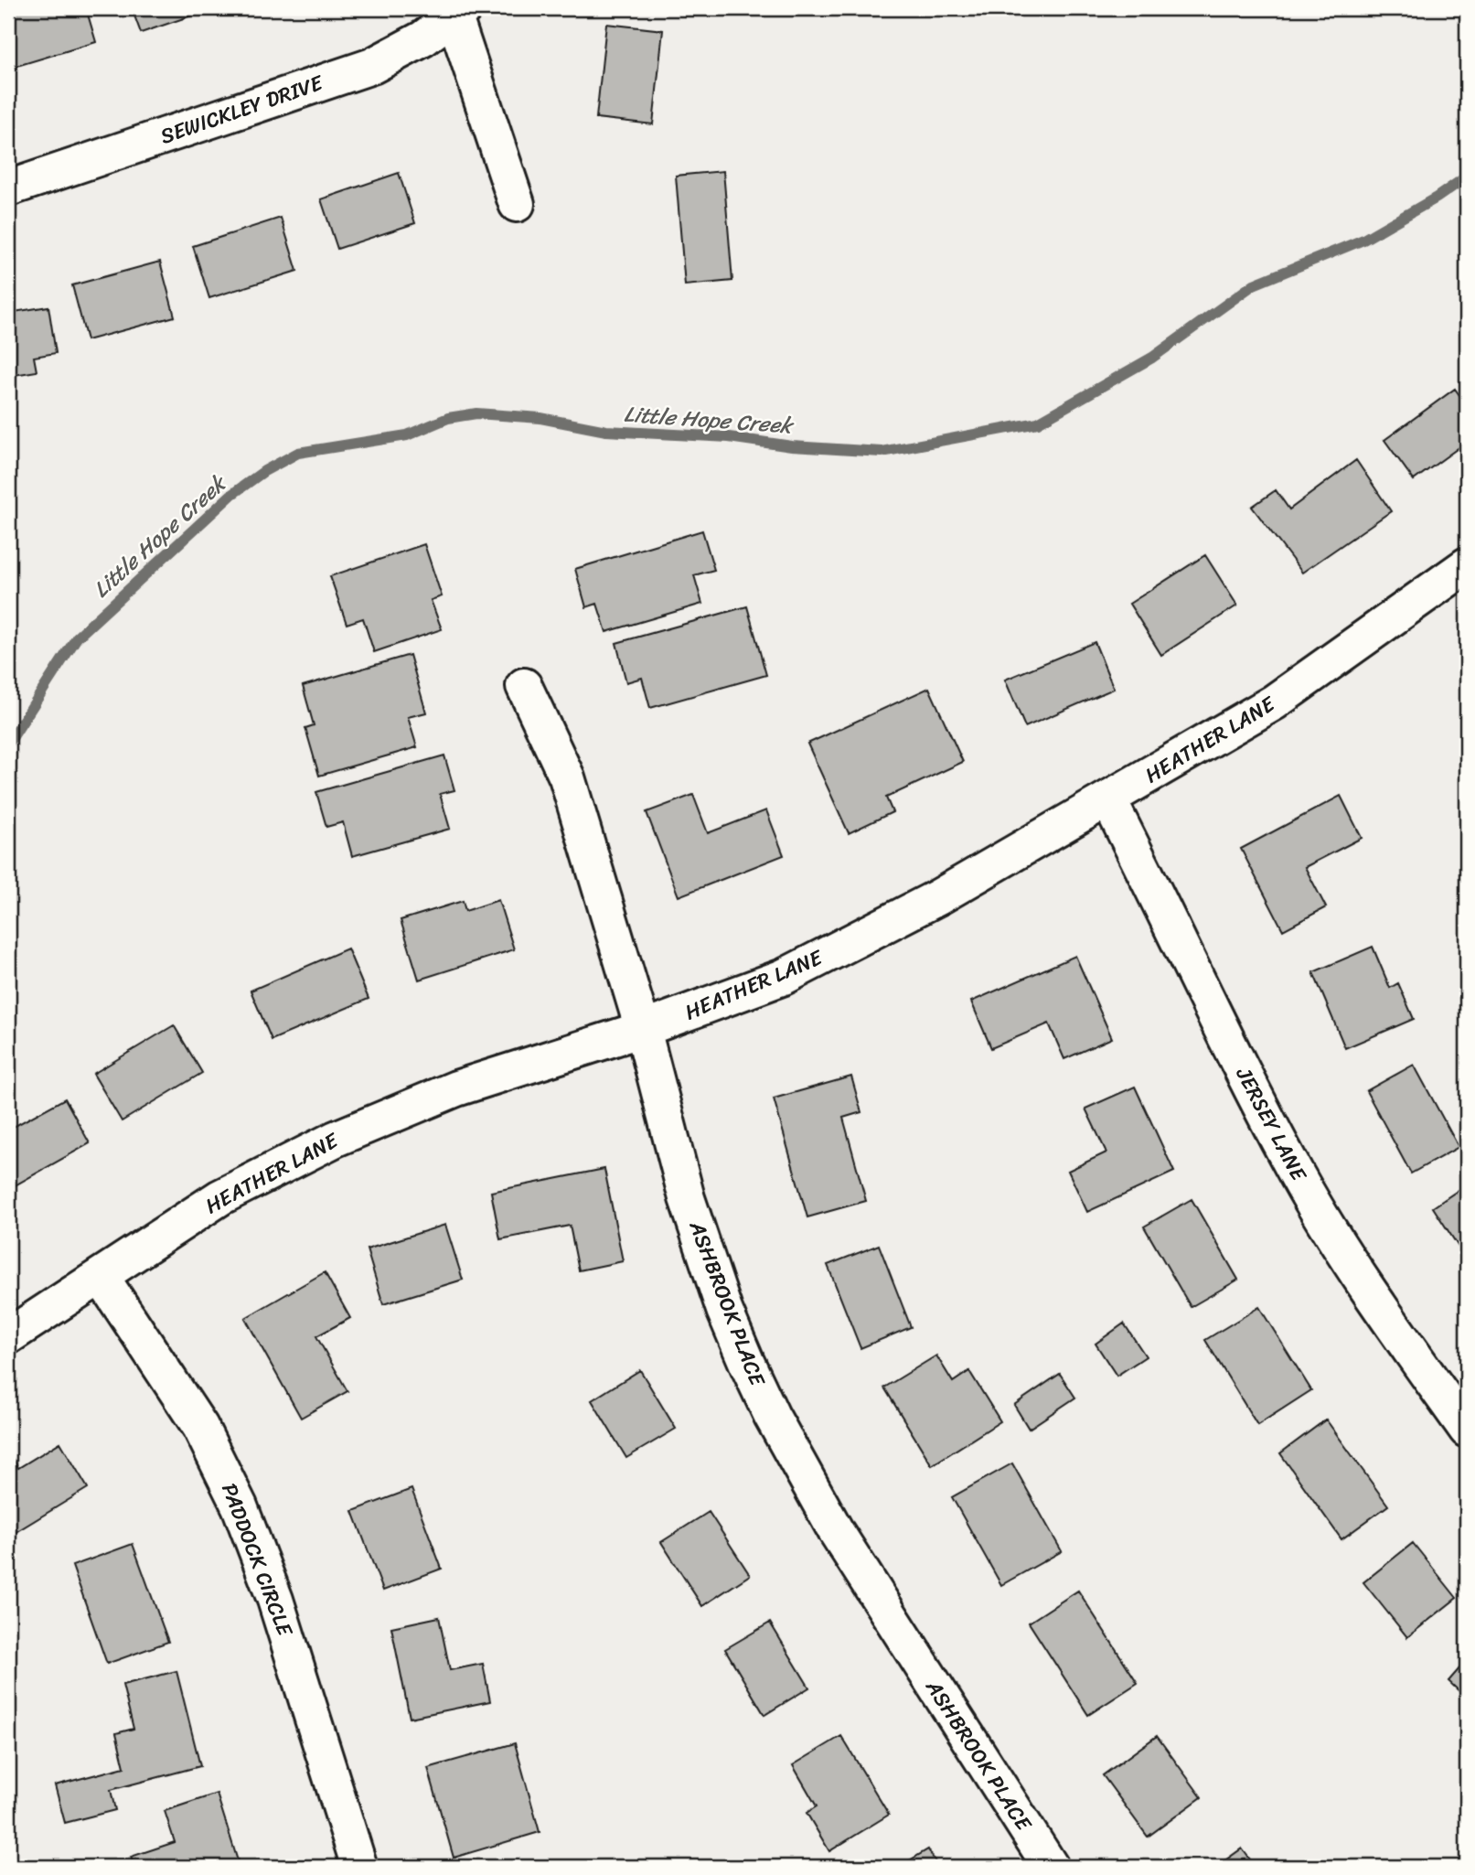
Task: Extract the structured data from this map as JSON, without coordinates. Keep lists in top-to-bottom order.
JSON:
{
  "streets": {
    "street": [
      "SEWICKLEY DRIVE",
      "HEATHER LANE",
      "JERSEY LANE",
      "ASHBROOK PLACE",
      "PADDOCK CIRCLE"
    ]
  },
  "crossings": [
    ["HEATHER LANE", "JERSEY LANE"],
    ["HEATHER LANE", "ASHBROOK PLACE"],
    ["HEATHER LANE", "PADDOCK CIRCLE"]
  ],
  "water": ["Little Hope Creek"]
}
